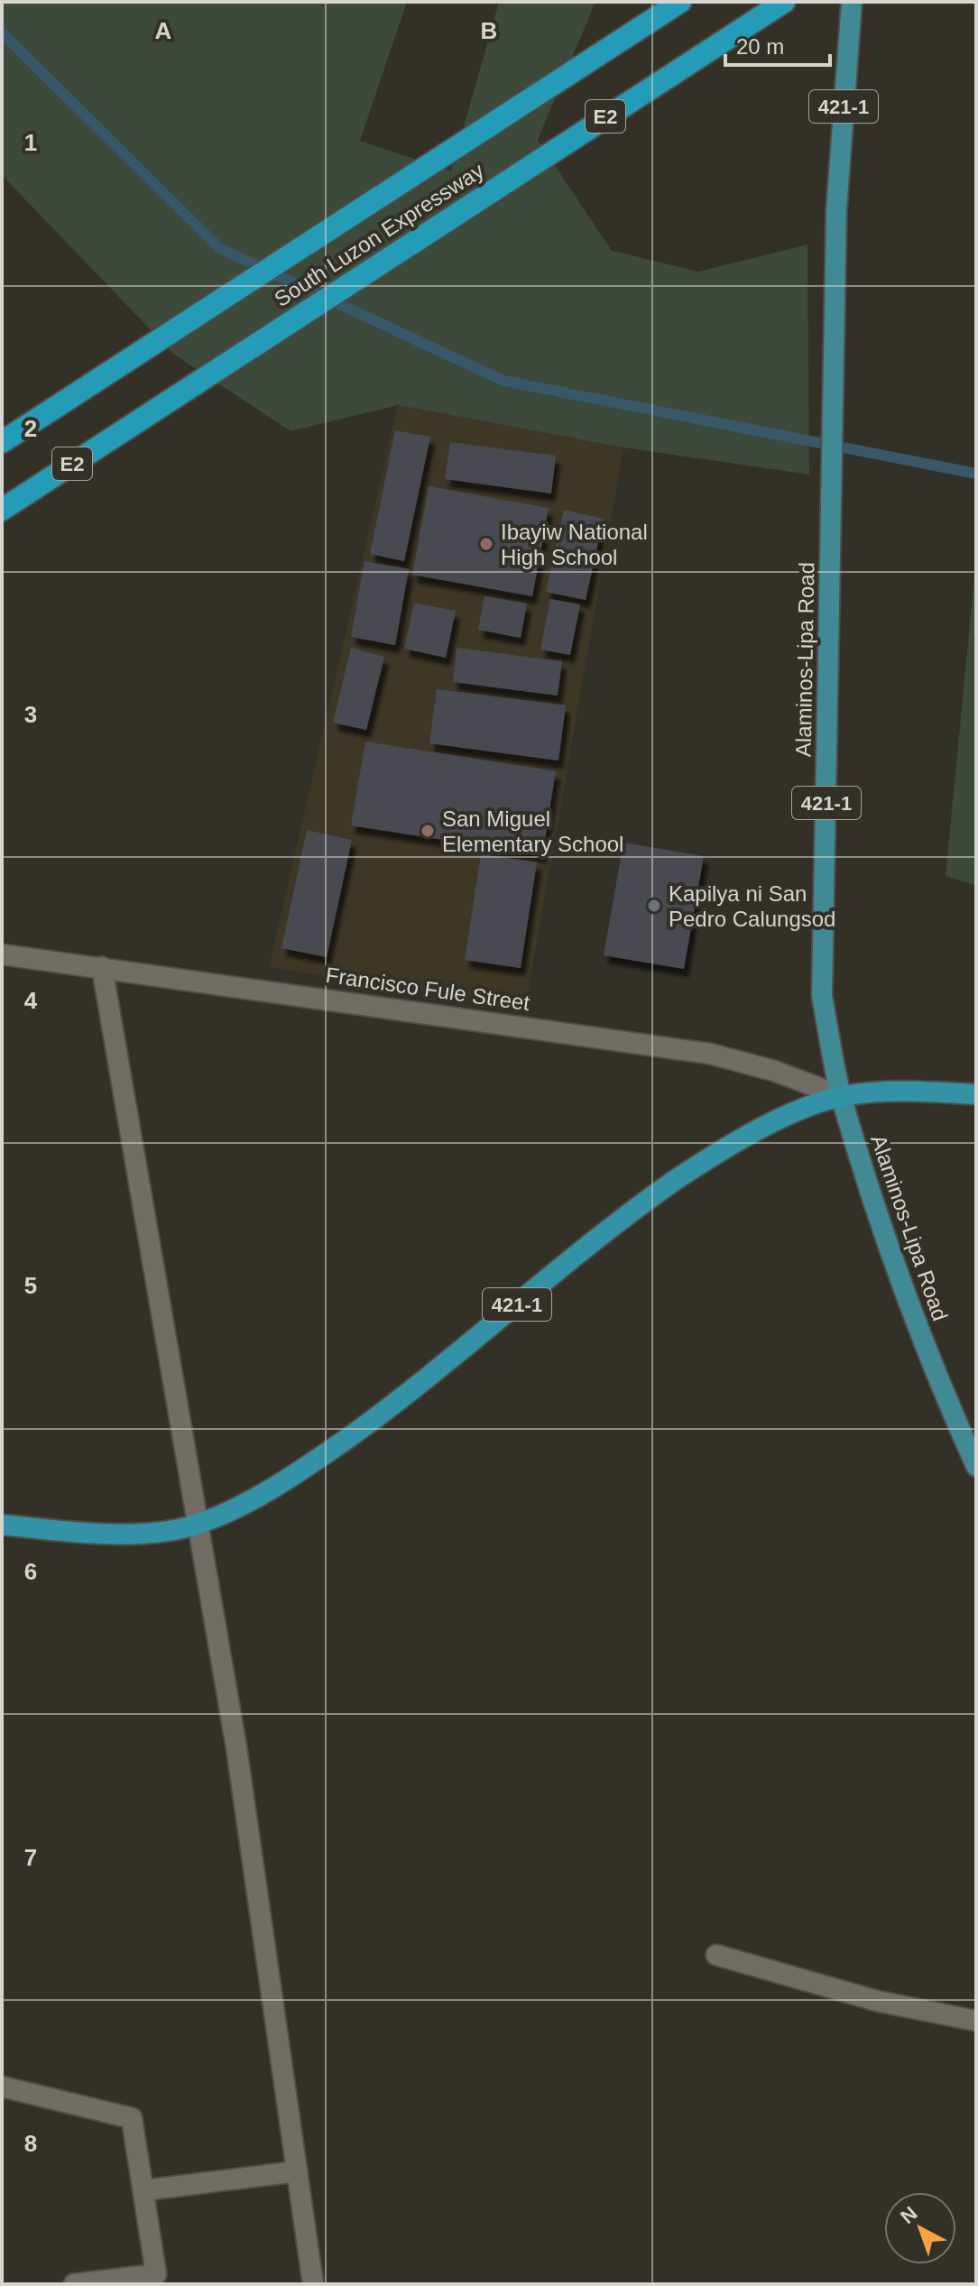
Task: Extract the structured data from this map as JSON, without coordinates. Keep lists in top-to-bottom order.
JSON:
{
  "streets": {
    "highway": ["421-1", "E2", "South Luzon Expressway"],
    "main road": ["Alaminos-Lipa Road"],
    "street": ["Francisco Fule Street"]
  },
  "crossings": [
    ["421-1", "Alaminos-Lipa Road"],
    ["421-1", "Francisco Fule Street"],
    ["Alaminos-Lipa Road", "Francisco Fule Street"]
  ],
  "places": ["Ibayiw National High School", "San Miguel Elementary School", "Kapilya ni San Pedro Calungsod"],
  "scale_bar": "20 m",
  "north": "top left",
  "grid": {
    "columns": ["A", "B"],
    "rows": [
      "1",
      "2",
      "3",
      "4",
      "5",
      "6",
      "7",
      "8"
    ]
  }
}
